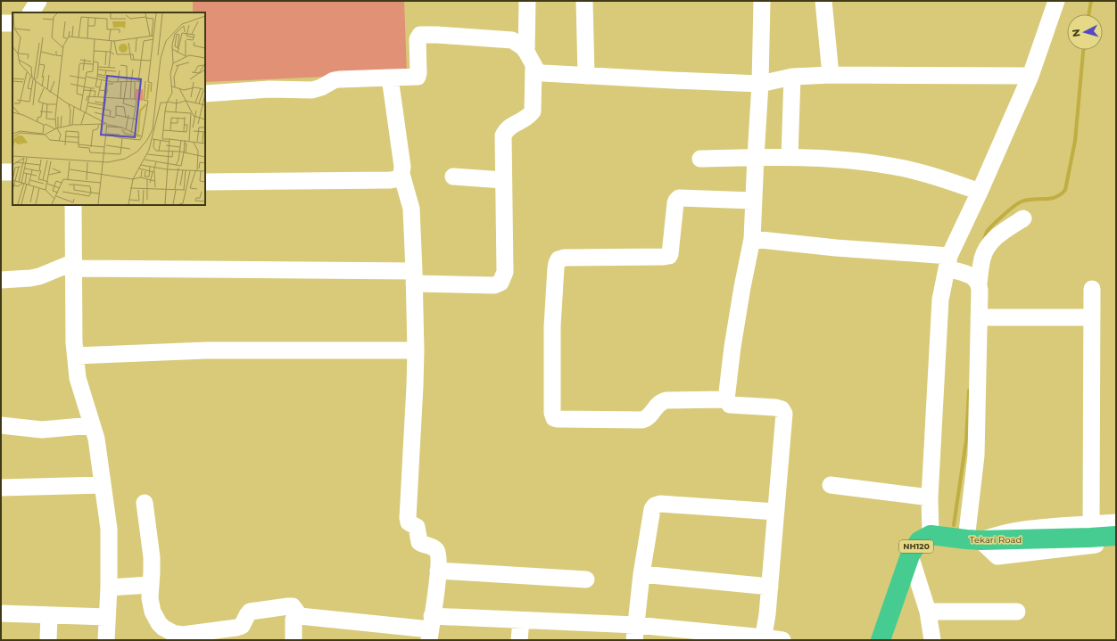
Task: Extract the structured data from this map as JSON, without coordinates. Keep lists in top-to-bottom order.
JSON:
{
  "streets": {
    "highway": ["Tekari Road", "NH120"]
  },
  "crossings": [
    ["Tekari Road", "NH120"]
  ],
  "north": "left"
}
